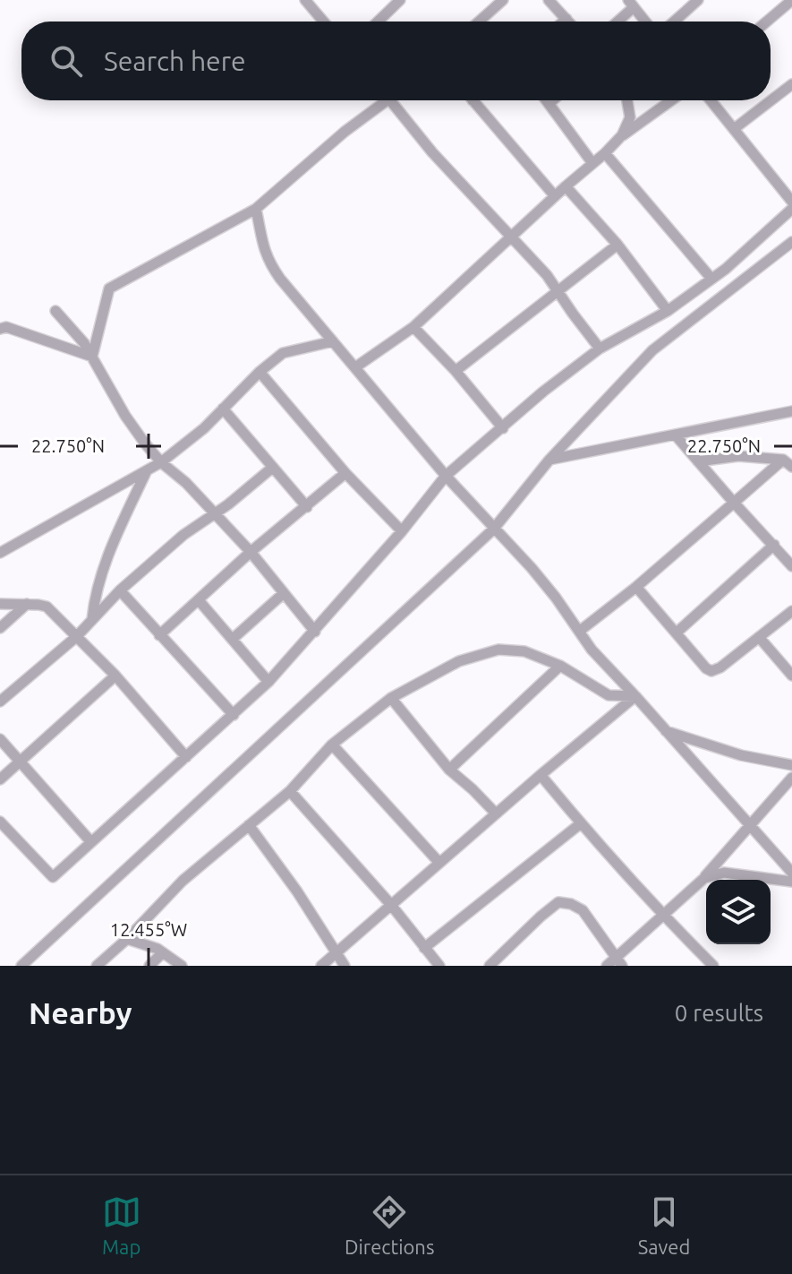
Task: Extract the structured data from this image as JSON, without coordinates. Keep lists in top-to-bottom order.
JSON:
{
  "page": {
    "search": "Search here",
    "heading": ["Nearby", "0 results"],
    "nav": ["Map", "Directions", "Saved"]
  },
  "coordinates": ["22.750°N", "12.455°W"]
}
